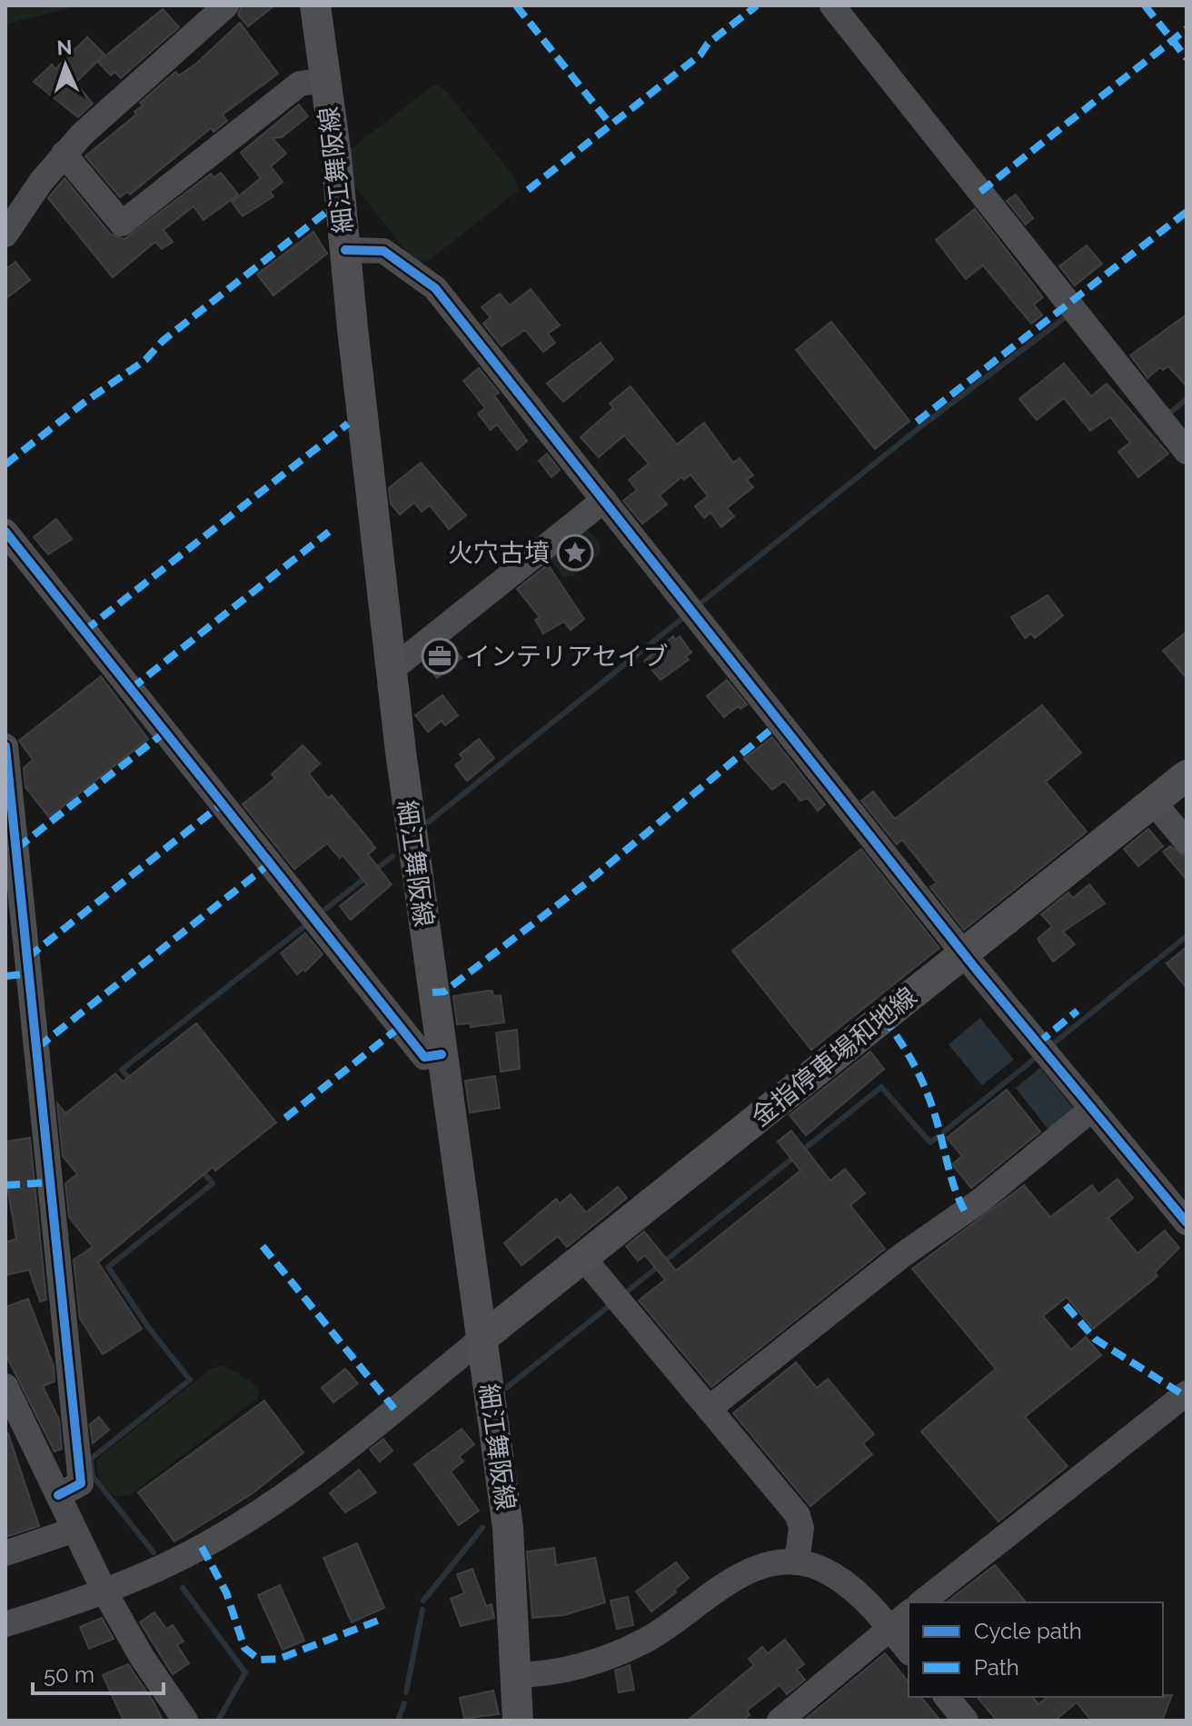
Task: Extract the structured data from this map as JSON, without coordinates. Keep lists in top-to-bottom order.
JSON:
{
  "streets": {
    "main road": ["細江舞阪線", "金指停車場和地線"]
  },
  "crossings": [
    ["細江舞阪線", "金指停車場和地線"]
  ],
  "places": {
    "place": ["火穴古墳"],
    "office": ["インテリアセイブ"]
  },
  "legend": ["Cycle path", "Path"],
  "scale_bar": "50 m",
  "north": "top"
}
